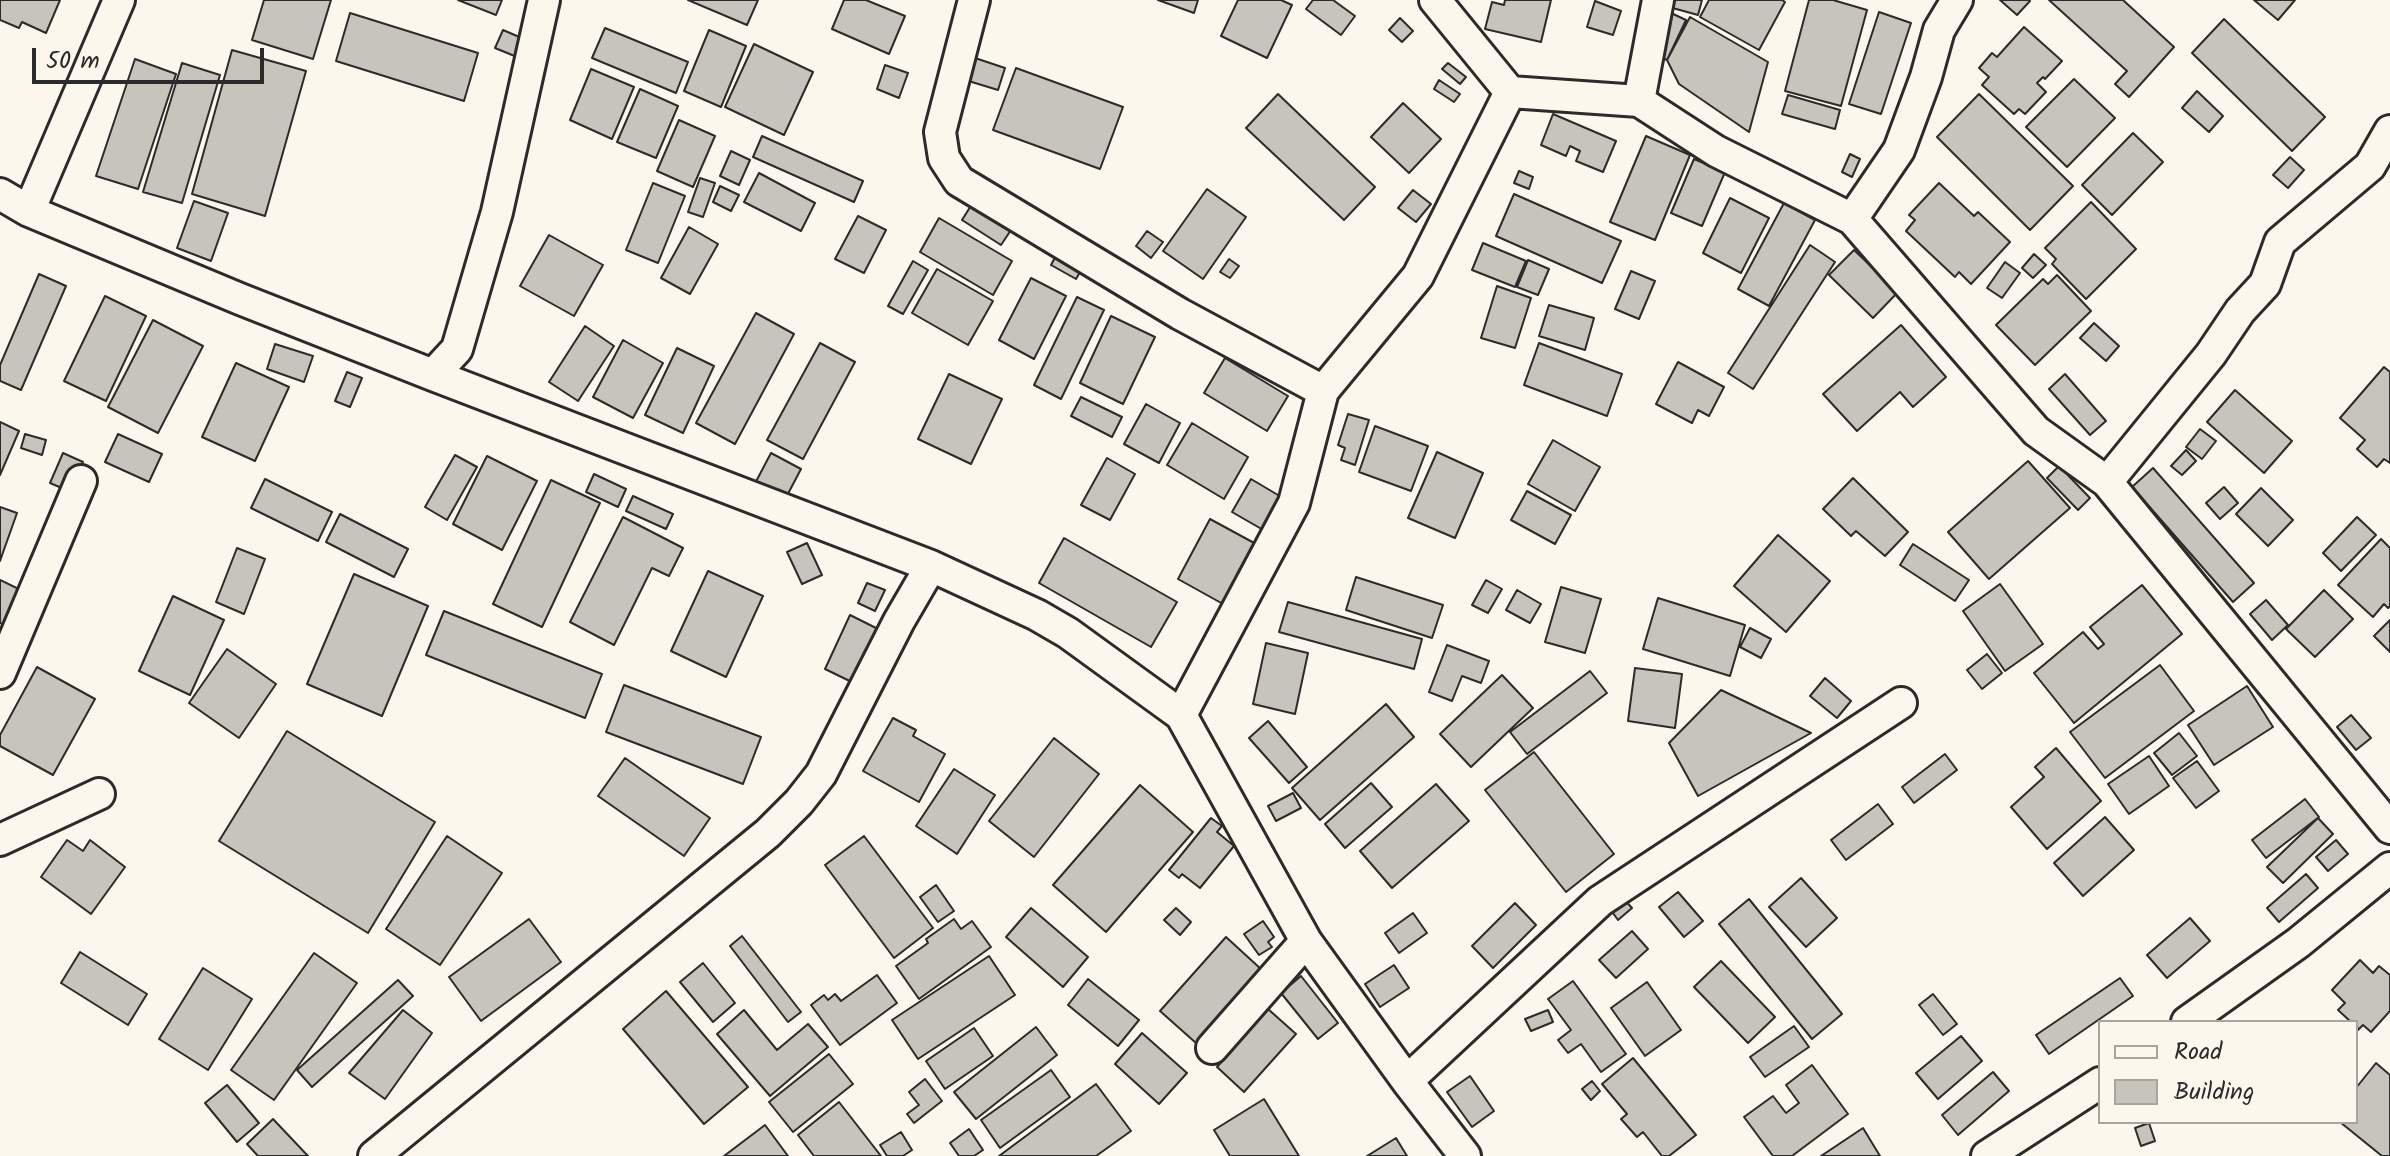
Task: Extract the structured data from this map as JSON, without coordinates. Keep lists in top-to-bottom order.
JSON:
{
  "legend": ["Road", "Building"],
  "scale_bar": "50 m"
}
